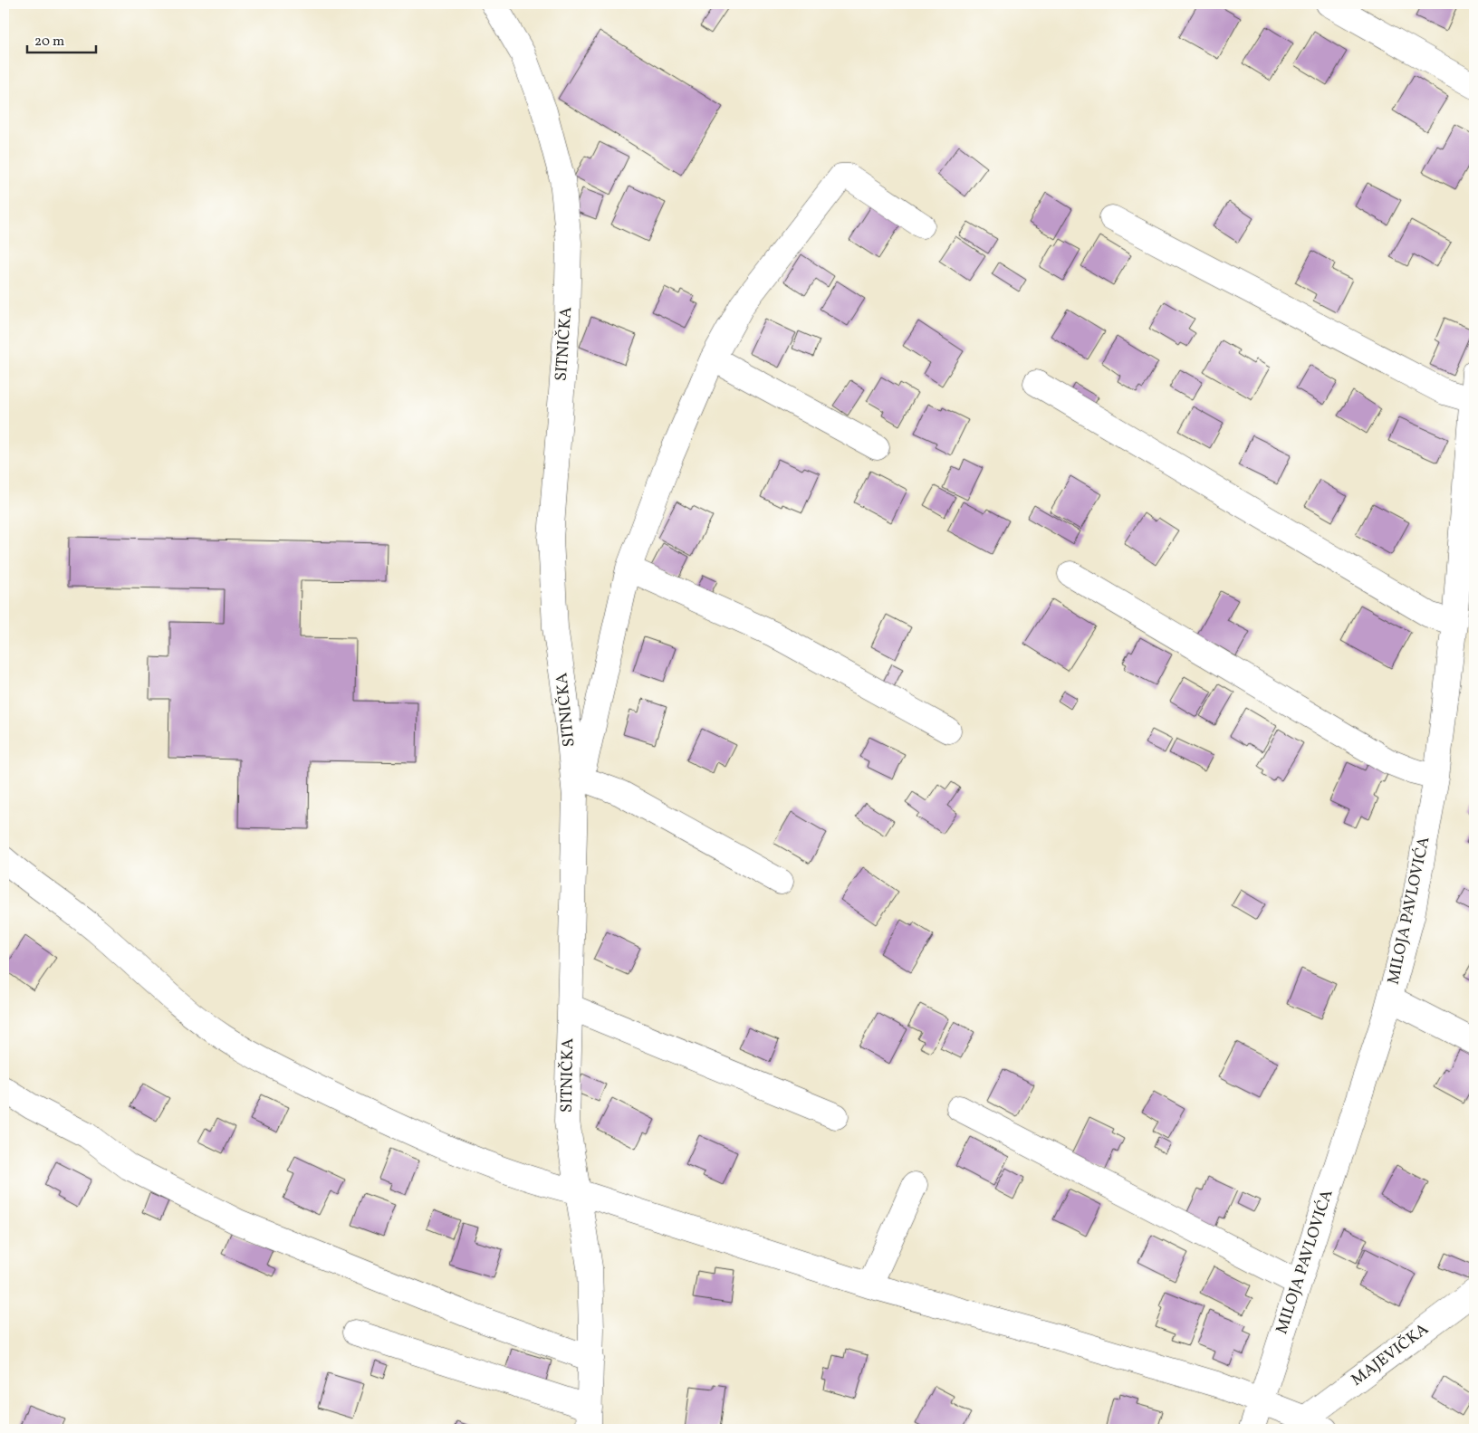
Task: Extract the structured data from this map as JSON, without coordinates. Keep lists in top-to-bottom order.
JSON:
{
  "streets": {
    "street": ["SITNIČKA", "MILOJA PAVLOVIĆA", "MAJEVIČKA"]
  },
  "scale_bar": "20 m"
}
